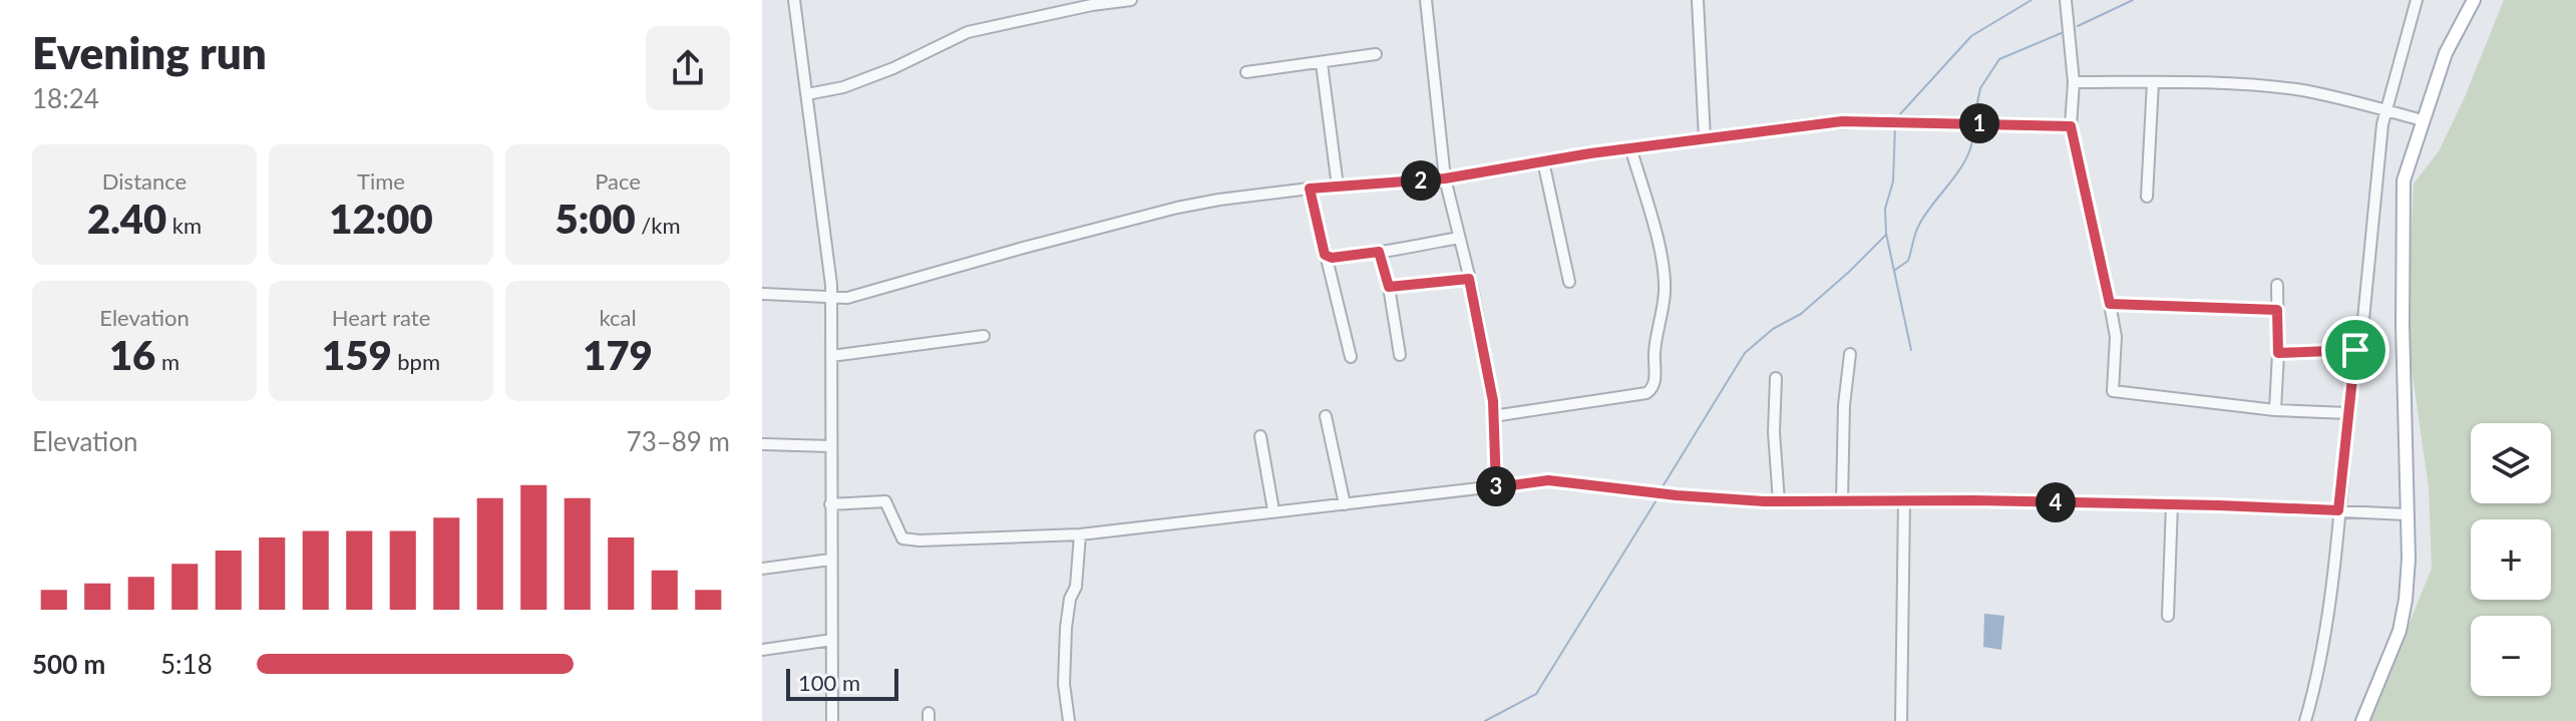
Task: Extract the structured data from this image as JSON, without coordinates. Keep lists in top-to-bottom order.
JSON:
{
  "scale_bar": "100 m",
  "page": {
    "heading": ["Evening run", "18:24"],
    "pins": [
      "1",
      "2",
      "3",
      "4"
    ],
    "stats": [
      ["Distance", "2.40 km"],
      ["Time", "12:00"],
      ["Pace", "5:00 /km"],
      ["Elevation", "16 m"],
      ["Heart rate", "159 bpm"],
      ["kcal", "179"]
    ],
    "chart": ["Elevation", "73–89 m"],
    "map_buttons": ["+", "−"],
    "list": [
      {
        "name": "500 m",
        "note": "5:18"
      }
    ],
    "scale": "100 m"
  }
}
